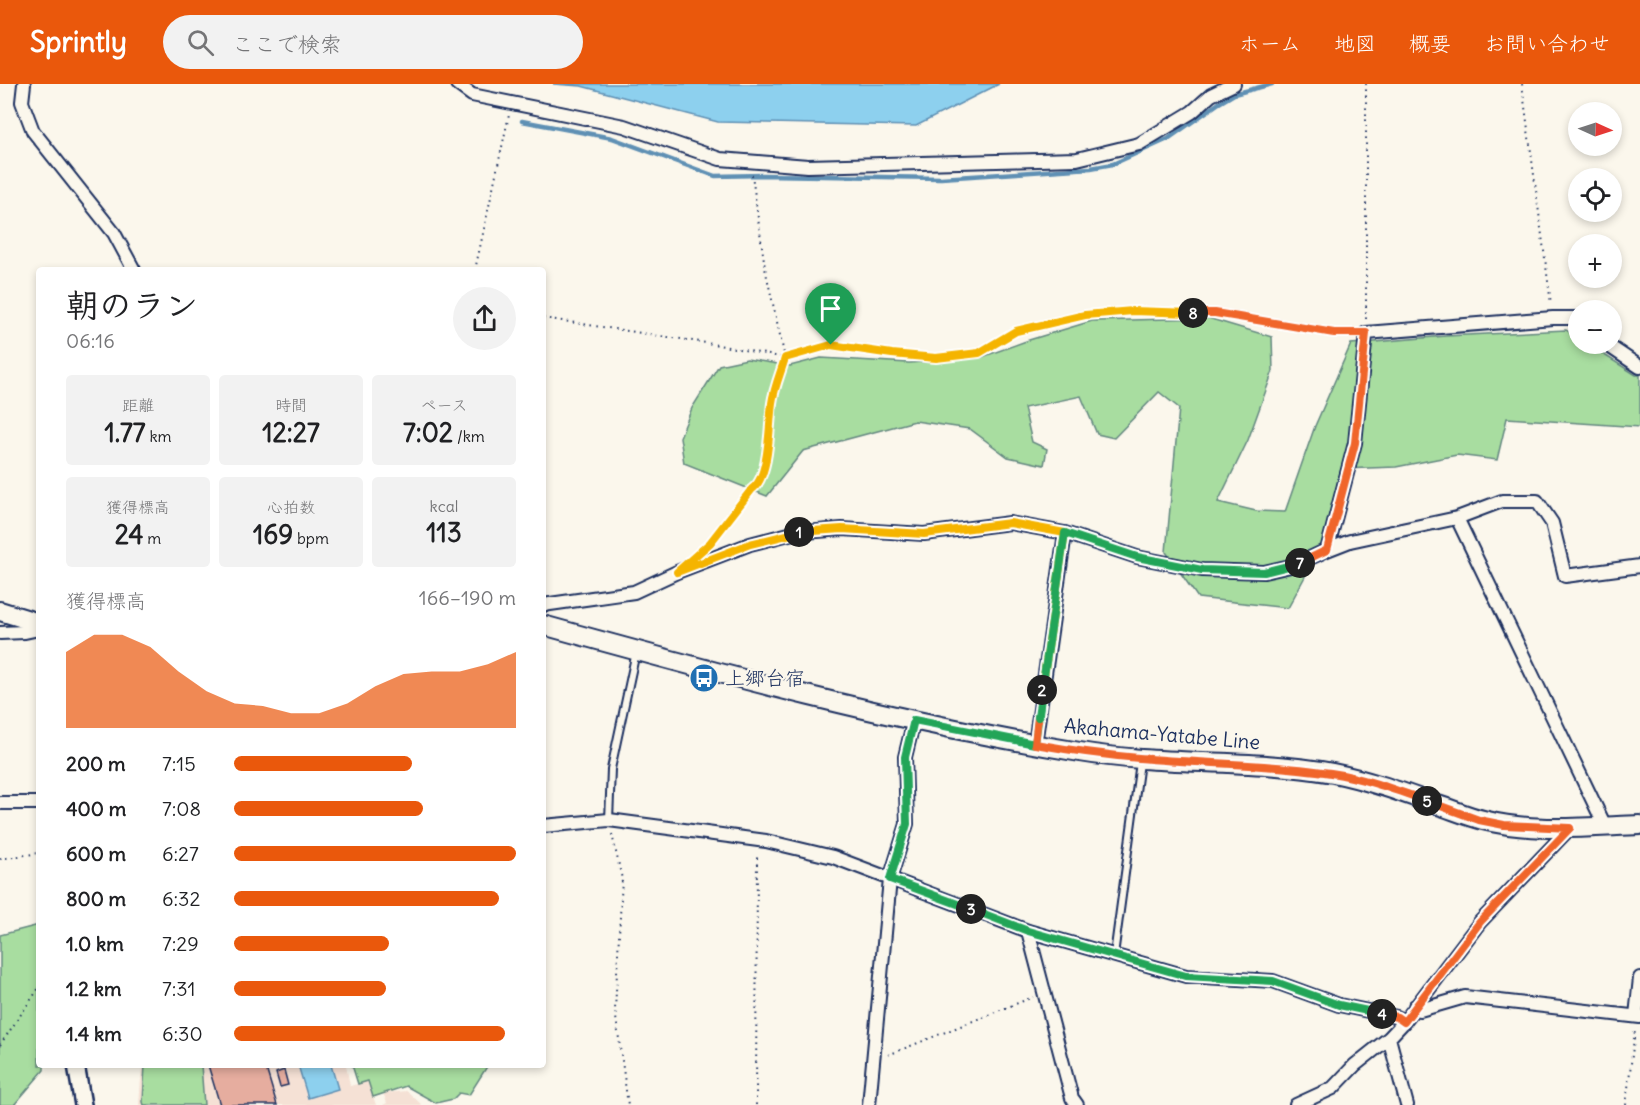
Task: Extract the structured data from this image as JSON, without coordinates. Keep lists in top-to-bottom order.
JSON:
{
  "streets": {
    "main road": ["Akahama-Yatabe Line"]
  },
  "places": {
    "bus stop": ["上郷台宿"]
  },
  "north": "right",
  "page": {
    "header": "Sprintly",
    "search": "ここで検索",
    "nav": [
      "ホーム",
      "地図",
      "概要",
      "お問い合わせ"
    ],
    "map_buttons": ["+", "−"],
    "heading": ["朝のラン", "06:16"],
    "pins": [
      "8",
      "1",
      "7",
      "2",
      "5",
      "3",
      "4"
    ],
    "stats": [
      ["距離", "1.77 km"],
      ["時間", "12:27"],
      ["ペース", "7:02 /km"],
      ["獲得標高", "24 m"],
      ["心拍数", "169 bpm"],
      ["kcal", "113"]
    ],
    "chart": ["獲得標高", "166–190 m"],
    "list": [
      {
        "name": "200 m",
        "note": "7:15"
      },
      {
        "name": "400 m",
        "note": "7:08"
      },
      {
        "name": "600 m",
        "note": "6:27"
      },
      {
        "name": "800 m",
        "note": "6:32"
      },
      {
        "name": "1.0 km",
        "note": "7:29"
      },
      {
        "name": "1.2 km",
        "note": "7:31"
      },
      {
        "name": "1.4 km",
        "note": "6:30"
      }
    ]
  }
}
